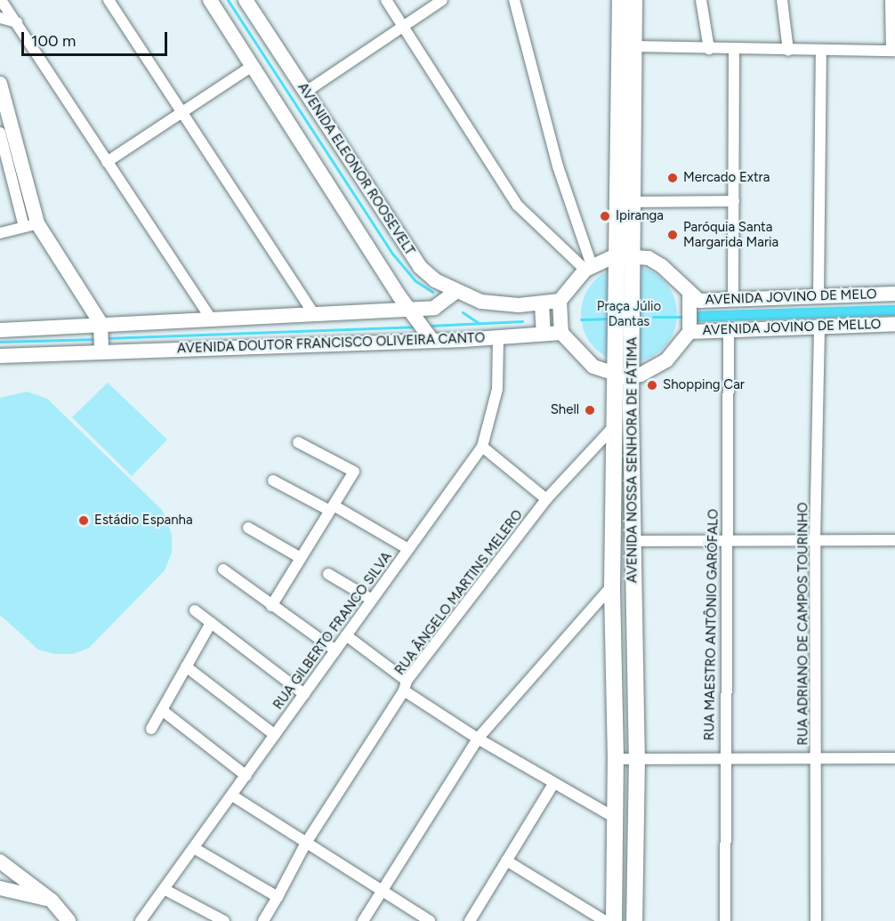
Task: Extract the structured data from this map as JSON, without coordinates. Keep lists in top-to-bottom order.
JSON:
{
  "streets": {
    "main road": ["AVENIDA NOSSA SENHORA DE FÁTIMA"],
    "street": [
      "AVENIDA ELEONOR ROOSEVELT",
      "AVENIDA JOVINO DE MELO",
      "AVENIDA JOVINO DE MELLO",
      "AVENIDA DOUTOR FRANCISCO OLIVEIRA CANTO",
      "RUA ÂNGELO MARTINS MELERO",
      "RUA ADRIANO DE CAMPOS TOURINHO",
      "RUA MAESTRO ANTÔNIO GARÓFALO",
      "RUA GILBERTO FRANCO SILVA"
    ]
  },
  "crossings": [
    ["AVENIDA JOVINO DE MELLO", "RUA ADRIANO DE CAMPOS TOURINHO"],
    ["AVENIDA JOVINO DE MELLO", "RUA MAESTRO ANTÔNIO GARÓFALO"],
    ["AVENIDA DOUTOR FRANCISCO OLIVEIRA CANTO", "RUA GILBERTO FRANCO SILVA"],
    ["AVENIDA NOSSA SENHORA DE FÁTIMA", "RUA ÂNGELO MARTINS MELERO"]
  ],
  "parks": ["Praça Júlio Dantas"],
  "places": [
    "Mercado Extra",
    "Ipiranga",
    "Paróquia Santa Margarida Maria",
    "Shopping Car",
    "Shell",
    "Estádio Espanha"
  ],
  "scale_bar": "100 m"
}
